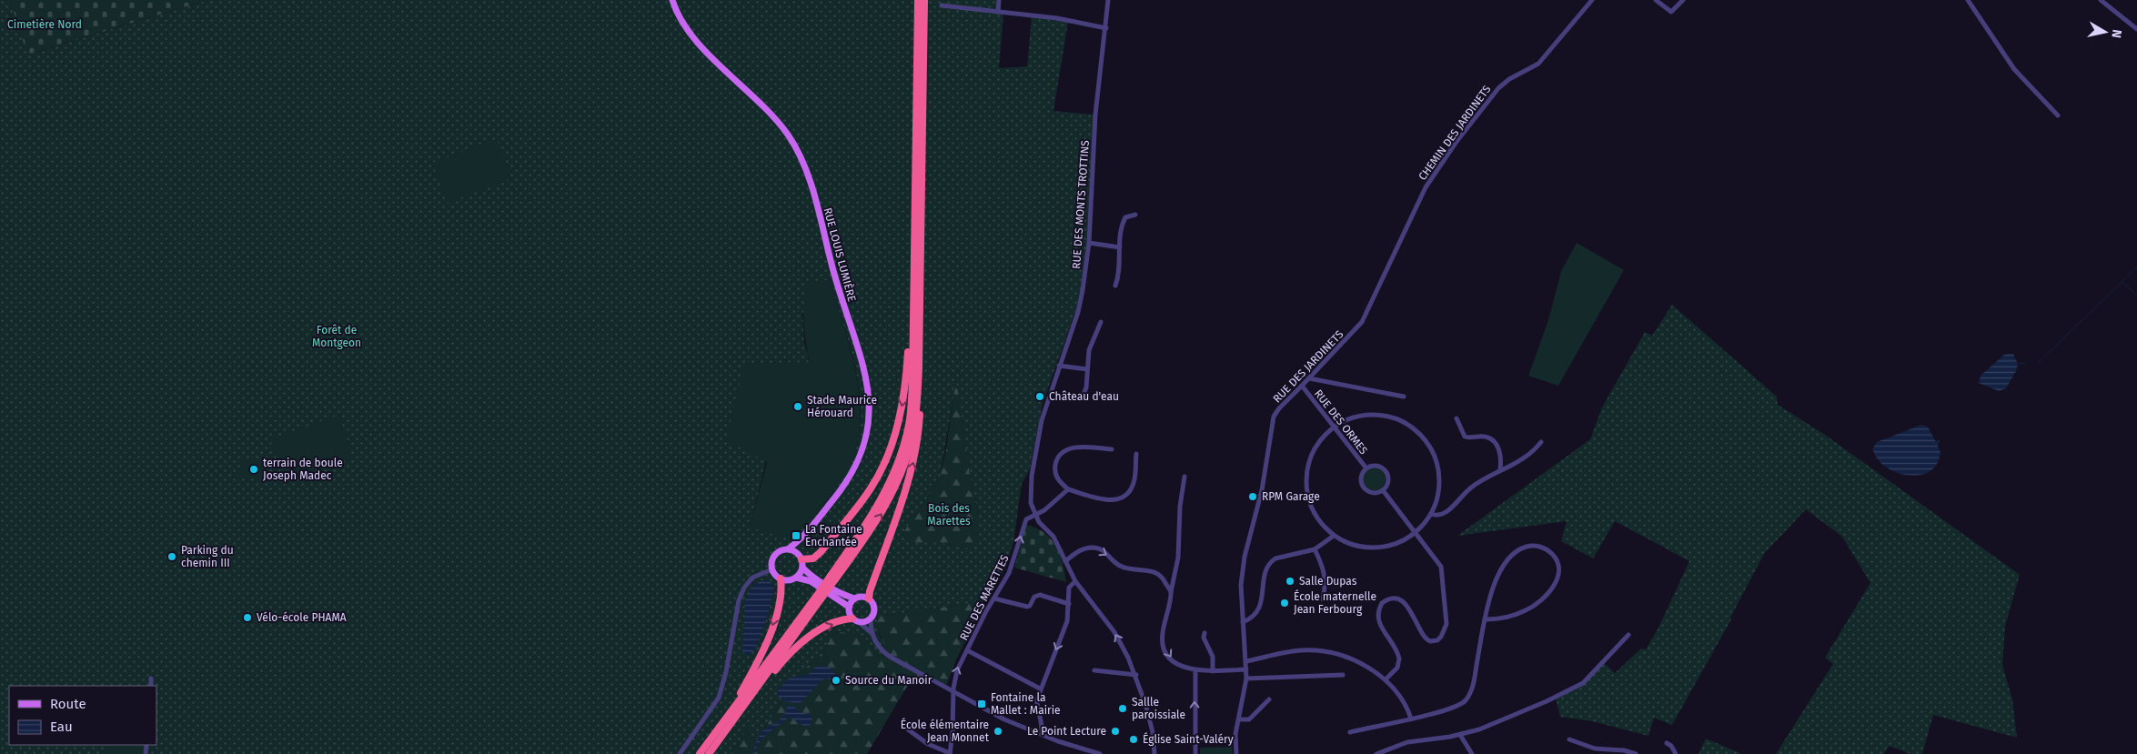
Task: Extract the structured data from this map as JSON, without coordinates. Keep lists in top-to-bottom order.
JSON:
{
  "streets": {
    "main road": ["RUE LOUIS LUMIÈRE"],
    "street": [
      "CHEMIN DES JARDINETS",
      "RUE DES MONTS TROTTINS",
      "RUE DES JARDINETS",
      "RUE DES ORMES",
      "RUE DES MARETTES"
    ]
  },
  "crossings": [
    ["CHEMIN DES JARDINETS", "RUE DES JARDINETS"],
    ["RUE DES MONTS TROTTINS", "RUE DES MARETTES"],
    ["RUE DES JARDINETS", "RUE DES ORMES"]
  ],
  "one_way": ["RUE DES MARETTES"],
  "parks": ["Cimetière Nord", "Forêt de Montgeon", "Bois des Marettes"],
  "places": {
    "other": [
      "Château d'eau",
      "Stade Maurice Hérouard",
      "terrain de boule Joseph Madec",
      "RPM Garage",
      "Parking du chemin III",
      "Salle Dupas",
      "École maternelle Jean Ferbourg",
      "Vélo-école PHAMA",
      "Source du Manoir",
      "Sallle paroissiale",
      "École élémentaire Jean Monnet",
      "Le Point Lecture",
      "Église Saint-Valéry"
    ],
    "transit": ["La Fontaine Enchantée", "Fontaine la Mallet : Mairie"]
  },
  "legend": ["Route", "Eau"],
  "north": "right"
}
